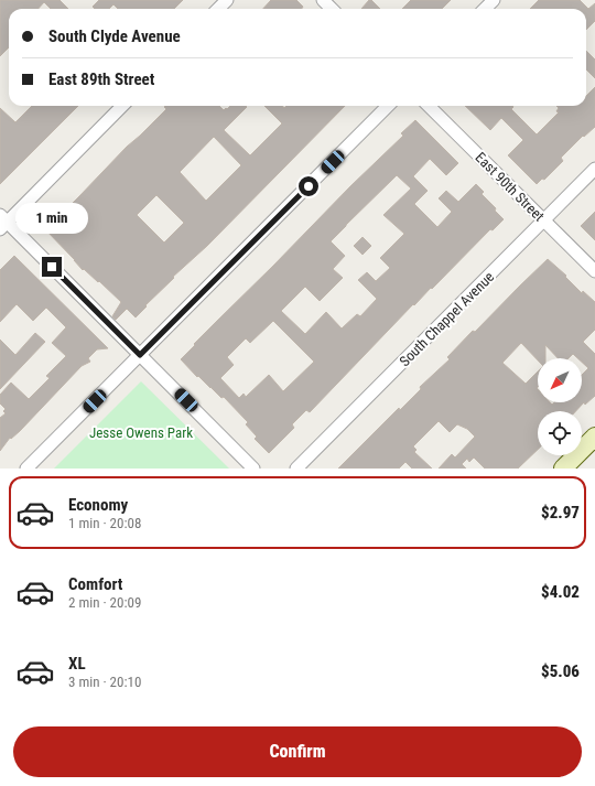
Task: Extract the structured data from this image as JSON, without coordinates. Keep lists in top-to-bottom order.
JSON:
{
  "streets": {
    "street": ["East 90th Street", "South Chappel Avenue"]
  },
  "crossings": [
    ["East 90th Street", "South Chappel Avenue"]
  ],
  "parks": ["Jesse Owens Park"],
  "north": "bottom left",
  "page": {
    "banner": ["South Clyde Avenue", "East 89th Street"],
    "bubble": "1 min",
    "list": [
      {
        "name": "Economy",
        "note": "1 min · 20:08",
        "value": "$2.97"
      },
      {
        "name": "Comfort",
        "note": "2 min · 20:09",
        "value": "$4.02"
      },
      {
        "name": "XL",
        "note": "3 min · 20:10",
        "value": "$5.06"
      }
    ],
    "buttons": "Confirm"
  }
}
